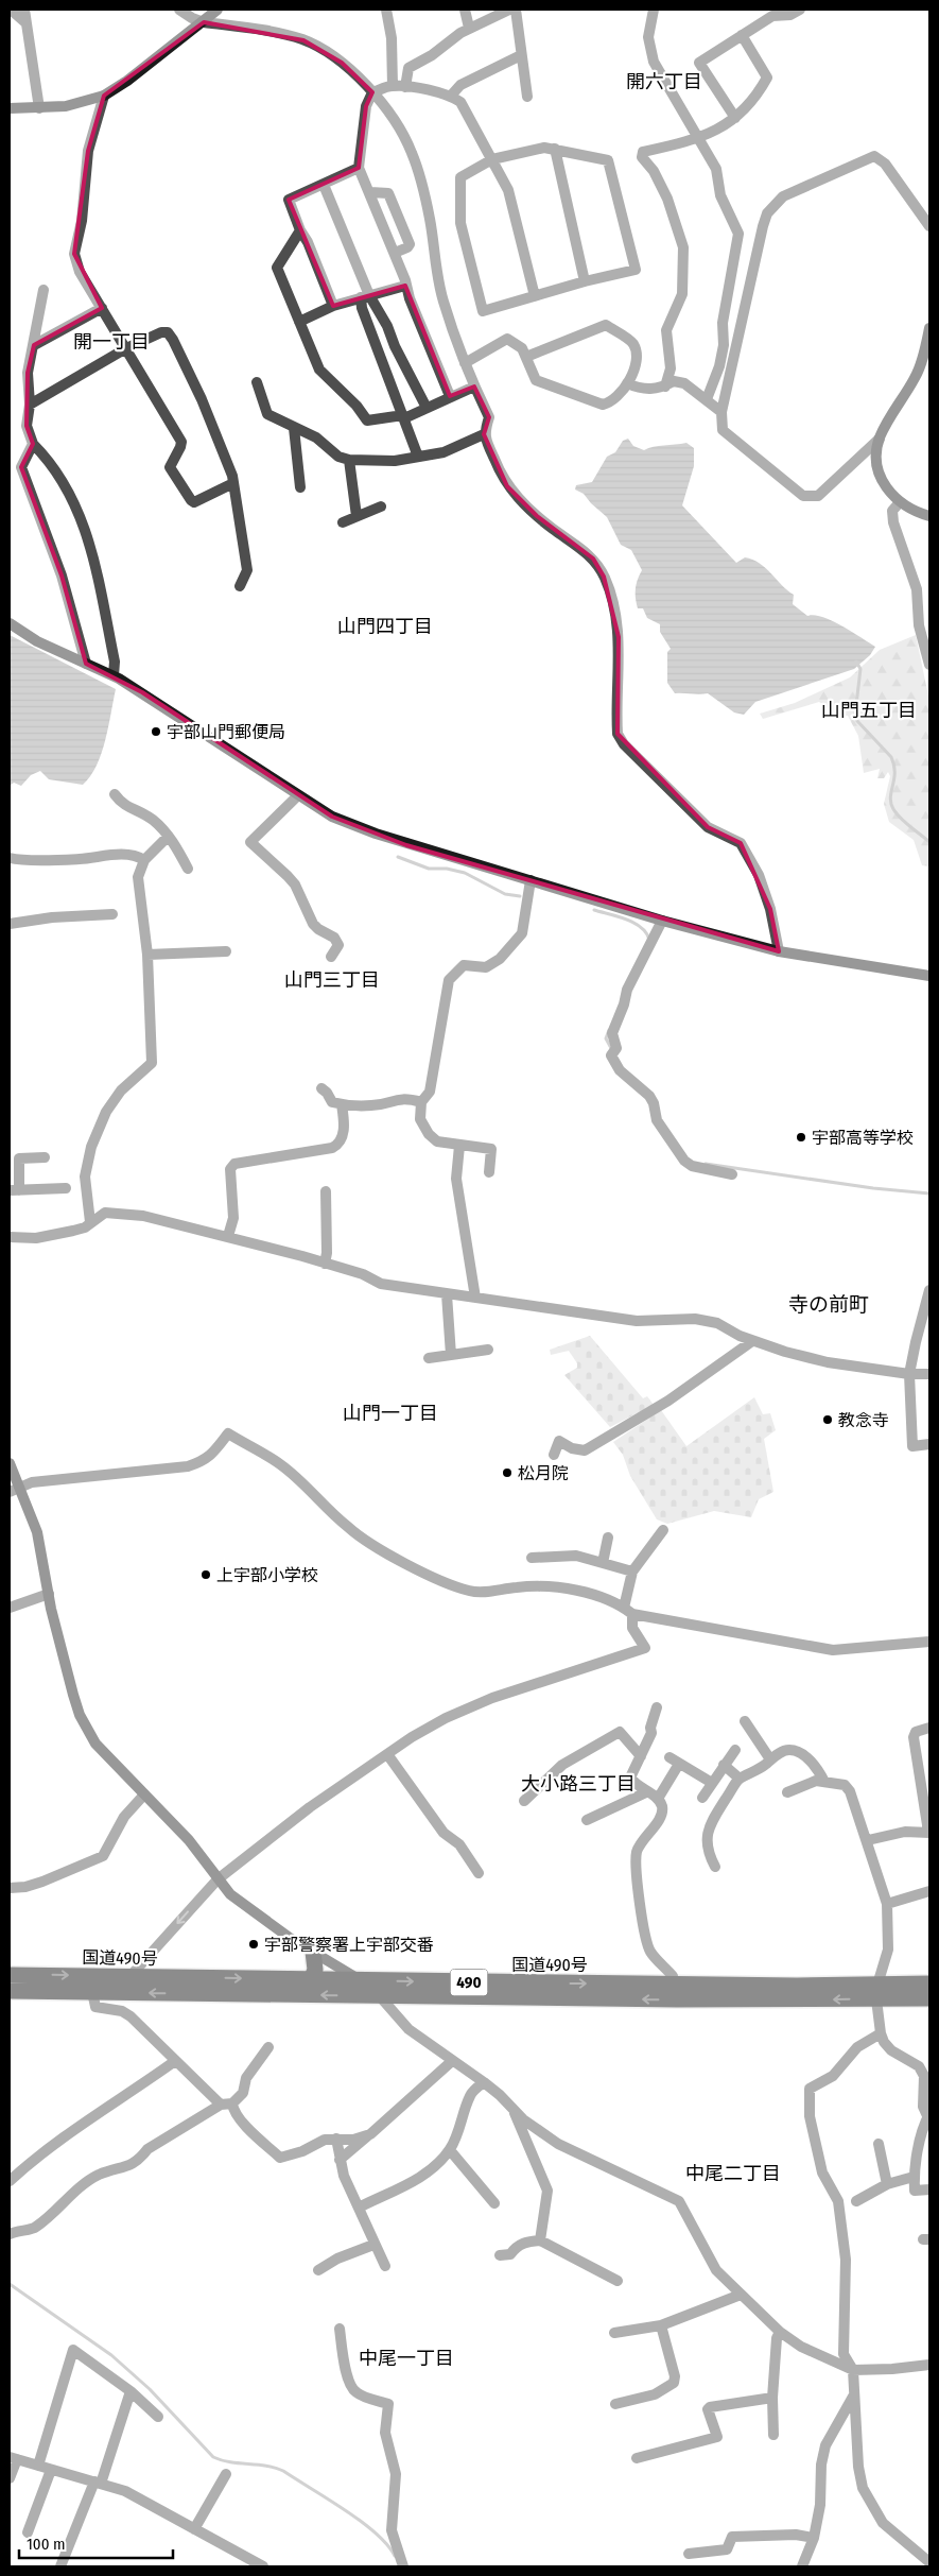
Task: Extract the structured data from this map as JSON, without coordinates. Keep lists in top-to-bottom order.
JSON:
{
  "streets": {
    "highway": ["国道490号", "490"]
  },
  "districts": [
    "開六丁目",
    "開一丁目",
    "山門四丁目",
    "山門五丁目",
    "山門三丁目",
    "寺の前町",
    "山門一丁目",
    "大小路三丁目",
    "中尾二丁目",
    "中尾一丁目"
  ],
  "places": [
    "宇部山門郵便局",
    "宇部高等学校",
    "教念寺",
    "松月院",
    "上宇部小学校",
    "宇部警察署上宇部交番"
  ],
  "scale_bar": "100 m"
}
